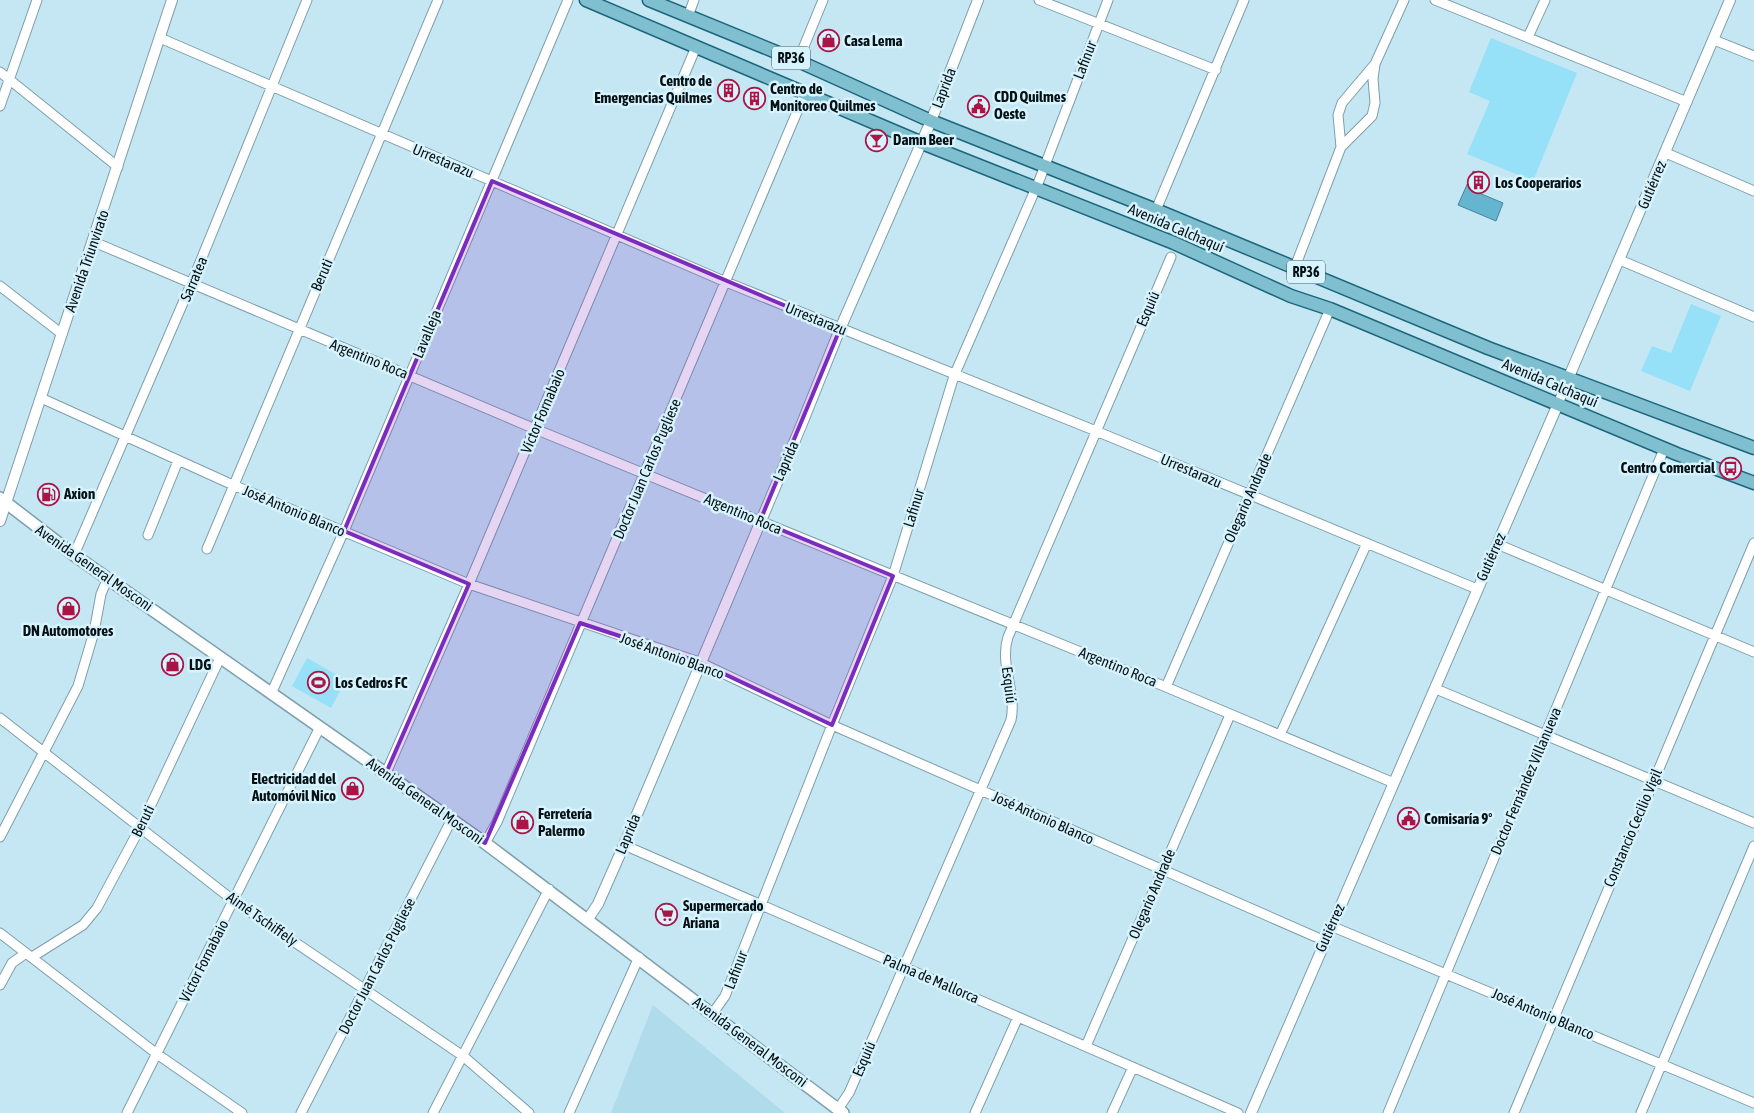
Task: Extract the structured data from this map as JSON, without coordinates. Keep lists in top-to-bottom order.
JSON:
{
  "streets": {
    "main road": ["RP36", "Avenida Calchaquí", "Avenida General Mosconi"],
    "street": [
      "Lafinur",
      "Laprida",
      "Urrestarazu",
      "Gutiérrez",
      "Avenida Triunvirato",
      "Beruti",
      "Sarratea",
      "Esquiú",
      "Lavalleja",
      "Argentino Roca",
      "Víctor Fornabaio",
      "Doctor Juan Carlos Pugliese",
      "Olegario Andrade",
      "José Antonio Blanco",
      "Doctor Fernández Villanueva",
      "Constancio Cecilio Vigil",
      "Aimé Tschiffely",
      "Palma de Mallorca"
    ]
  },
  "crossings": [
    ["Lafinur", "Urrestarazu"],
    ["Lafinur", "Avenida Calchaquí"],
    ["Lafinur", "Argentino Roca"],
    ["Lafinur", "José Antonio Blanco"],
    ["Lafinur", "Avenida General Mosconi"],
    ["Lafinur", "Palma de Mallorca"],
    ["Laprida", "Urrestarazu"],
    ["Laprida", "Avenida Calchaquí"],
    ["Laprida", "Argentino Roca"],
    ["Laprida", "José Antonio Blanco"],
    ["Laprida", "Avenida General Mosconi"],
    ["Laprida", "Palma de Mallorca"],
    ["Urrestarazu", "Gutiérrez"],
    ["Urrestarazu", "Avenida Triunvirato"],
    ["Urrestarazu", "Beruti"],
    ["Urrestarazu", "Sarratea"],
    ["Urrestarazu", "Esquiú"],
    ["Urrestarazu", "Lavalleja"],
    ["Urrestarazu", "Víctor Fornabaio"],
    ["Urrestarazu", "Doctor Juan Carlos Pugliese"],
    ["Urrestarazu", "Olegario Andrade"],
    ["Gutiérrez", "Avenida Calchaquí"],
    ["Gutiérrez", "Argentino Roca"],
    ["Gutiérrez", "José Antonio Blanco"],
    ["Avenida Calchaquí", "Víctor Fornabaio"],
    ["Avenida Calchaquí", "Doctor Juan Carlos Pugliese"],
    ["Avenida Calchaquí", "Olegario Andrade"],
    ["Avenida Calchaquí", "Doctor Fernández Villanueva"],
    ["Avenida Triunvirato", "Argentino Roca"],
    ["Avenida Triunvirato", "José Antonio Blanco"],
    ["Avenida Triunvirato", "Avenida General Mosconi"],
    ["Beruti", "Argentino Roca"],
    ["Beruti", "José Antonio Blanco"],
    ["Beruti", "Avenida General Mosconi"],
    ["Beruti", "Aimé Tschiffely"],
    ["Sarratea", "Argentino Roca"],
    ["Sarratea", "José Antonio Blanco"],
    ["Sarratea", "Avenida General Mosconi"],
    ["Esquiú", "Argentino Roca"],
    ["Esquiú", "José Antonio Blanco"],
    ["Esquiú", "Avenida General Mosconi"],
    ["Esquiú", "Palma de Mallorca"],
    ["Lavalleja", "Argentino Roca"],
    ["Lavalleja", "José Antonio Blanco"],
    ["Lavalleja", "Avenida General Mosconi"],
    ["Argentino Roca", "Víctor Fornabaio"],
    ["Argentino Roca", "Doctor Juan Carlos Pugliese"],
    ["Argentino Roca", "Olegario Andrade"],
    ["Víctor Fornabaio", "José Antonio Blanco"],
    ["Víctor Fornabaio", "Avenida General Mosconi"],
    ["Víctor Fornabaio", "Aimé Tschiffely"],
    ["Doctor Juan Carlos Pugliese", "José Antonio Blanco"],
    ["Doctor Juan Carlos Pugliese", "Avenida General Mosconi"],
    ["Doctor Juan Carlos Pugliese", "Aimé Tschiffely"],
    ["Olegario Andrade", "José Antonio Blanco"],
    ["Olegario Andrade", "Palma de Mallorca"],
    ["José Antonio Blanco", "Doctor Fernández Villanueva"],
    ["José Antonio Blanco", "Constancio Cecilio Vigil"]
  ],
  "places": {
    "shop": [
      "Casa Lema",
      "DN Automotores",
      "LDG",
      "Electricidad del Automóvil Nico",
      "Ferretería Palermo"
    ],
    "building": ["Centro de Emergencias Quilmes", "Centro de Monitoreo Quilmes", "Los Cooperarios"],
    "public building": ["CDD Quilmes Oeste", "Comisaría 9°"],
    "bar": ["Damn Beer"],
    "bus stop": ["Centro Comercial"],
    "fuel station": ["Axion"],
    "sports": ["Los Cedros FC"],
    "supermarket": ["Supermercado Ariana"]
  }
}
